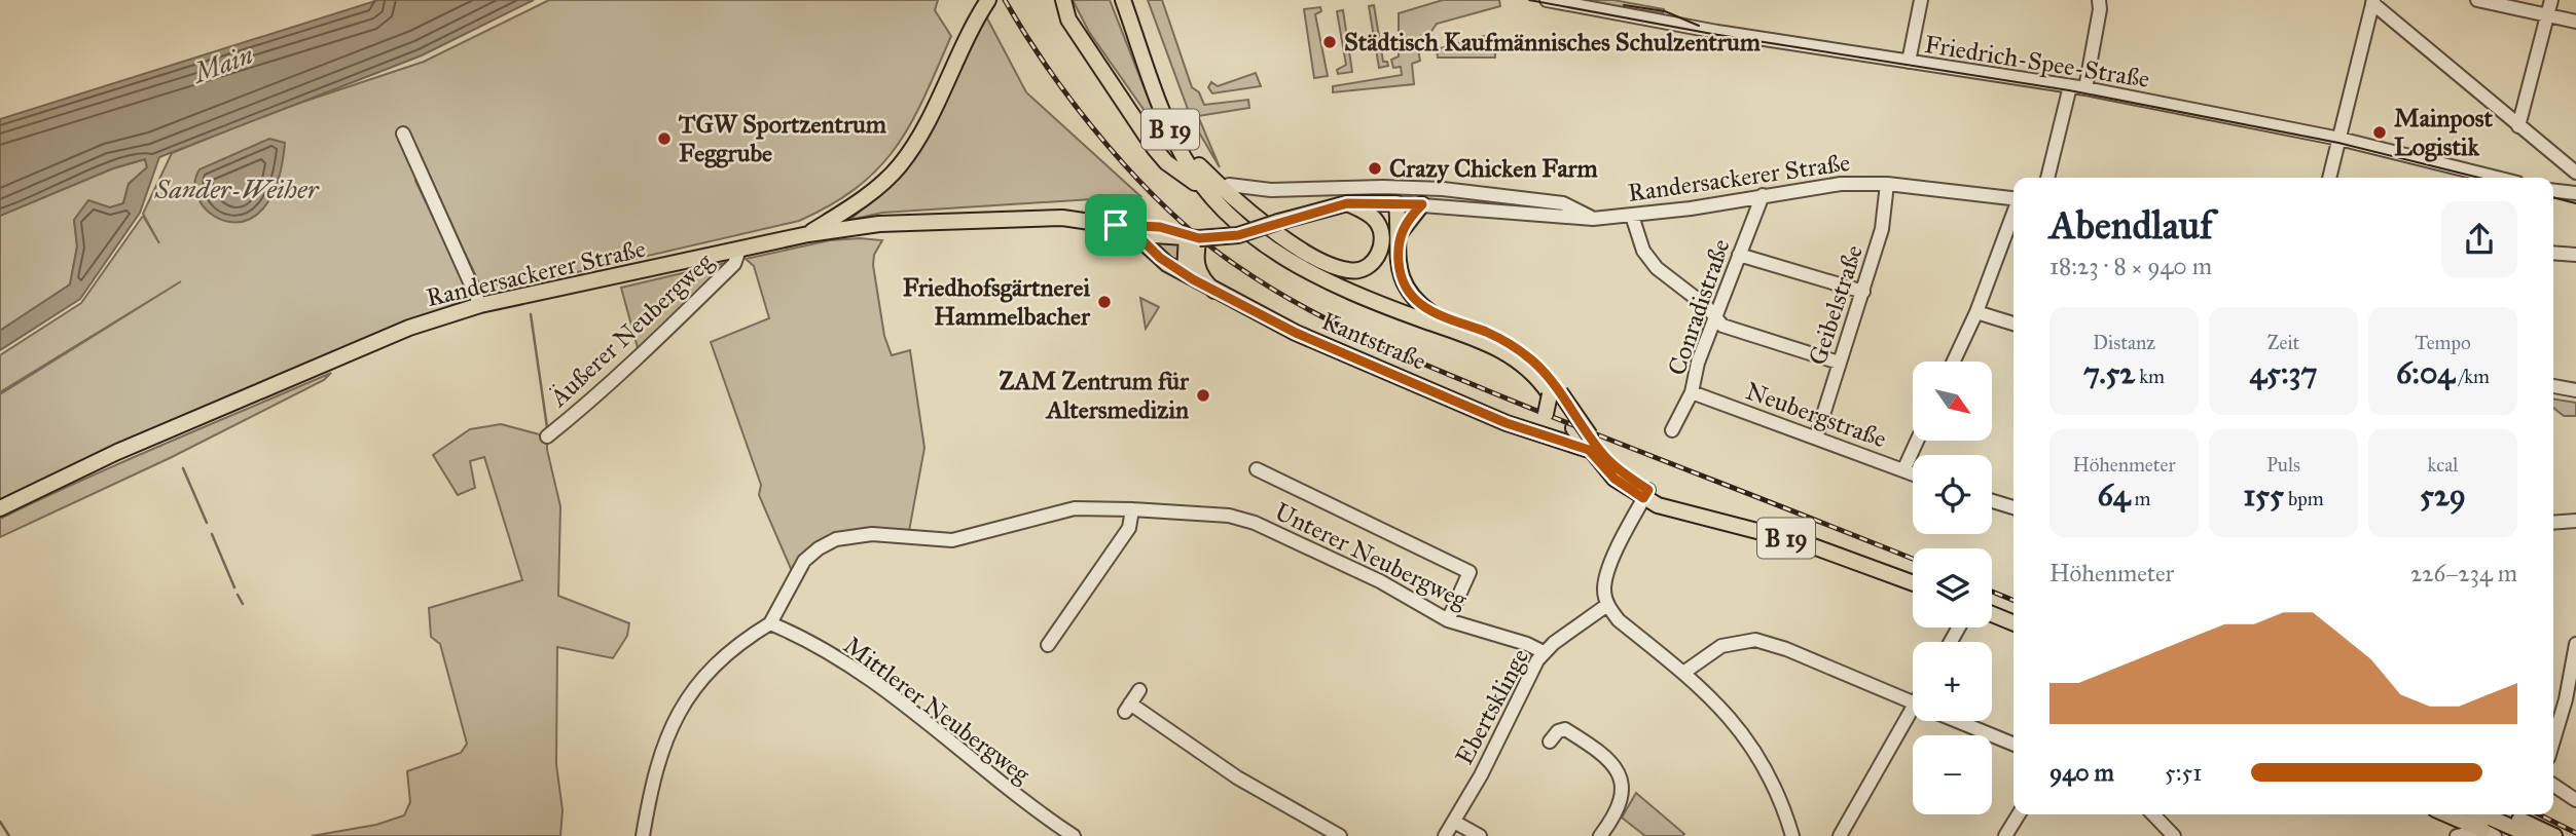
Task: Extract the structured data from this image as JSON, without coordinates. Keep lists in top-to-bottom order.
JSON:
{
  "streets": {
    "main road": ["B 19", "Randersackerer Straße", "Kantstraße"],
    "street": [
      "Friedrich-Spee-Straße",
      "Geibelstraße",
      "Conradistraße",
      "Äußerer Neubergweg",
      "Neubergstraße",
      "Unterer Neubergweg",
      "Ebertsklinge",
      "Mittlerer Neubergweg"
    ]
  },
  "crossings": [
    ["B 19", "Kantstraße"],
    ["Randersackerer Straße", "Geibelstraße"],
    ["Randersackerer Straße", "Conradistraße"],
    ["Randersackerer Straße", "Äußerer Neubergweg"],
    ["Randersackerer Straße", "Kantstraße"],
    ["Geibelstraße", "Neubergstraße"],
    ["Conradistraße", "Neubergstraße"],
    ["Unterer Neubergweg", "Ebertsklinge"],
    ["Unterer Neubergweg", "Mittlerer Neubergweg"]
  ],
  "water": ["Main", "Sander-Weiher"],
  "places": [
    "Städtisch Kaufmännisches Schulzentrum",
    "Mainpost Logistik",
    "TGW Sportzentrum Feggrube",
    "Crazy Chicken Farm",
    "Friedhofsgärtnerei Hammelbacher",
    "ZAM Zentrum für Altersmedizin"
  ],
  "north": "bottom right",
  "page": {
    "heading": ["Abendlauf", "18:23 · 8 × 940 m"],
    "stats": [
      ["Distanz", "7.52 km"],
      ["Zeit", "45:37"],
      ["Tempo", "6:04 /km"],
      ["Höhenmeter", "64 m"],
      ["Puls", "155 bpm"],
      ["kcal", "529"]
    ],
    "map_buttons": ["+", "−"],
    "chart": ["Höhenmeter", "226–234 m"],
    "list": [
      {
        "name": "940 m",
        "note": "5:51"
      }
    ]
  }
}
